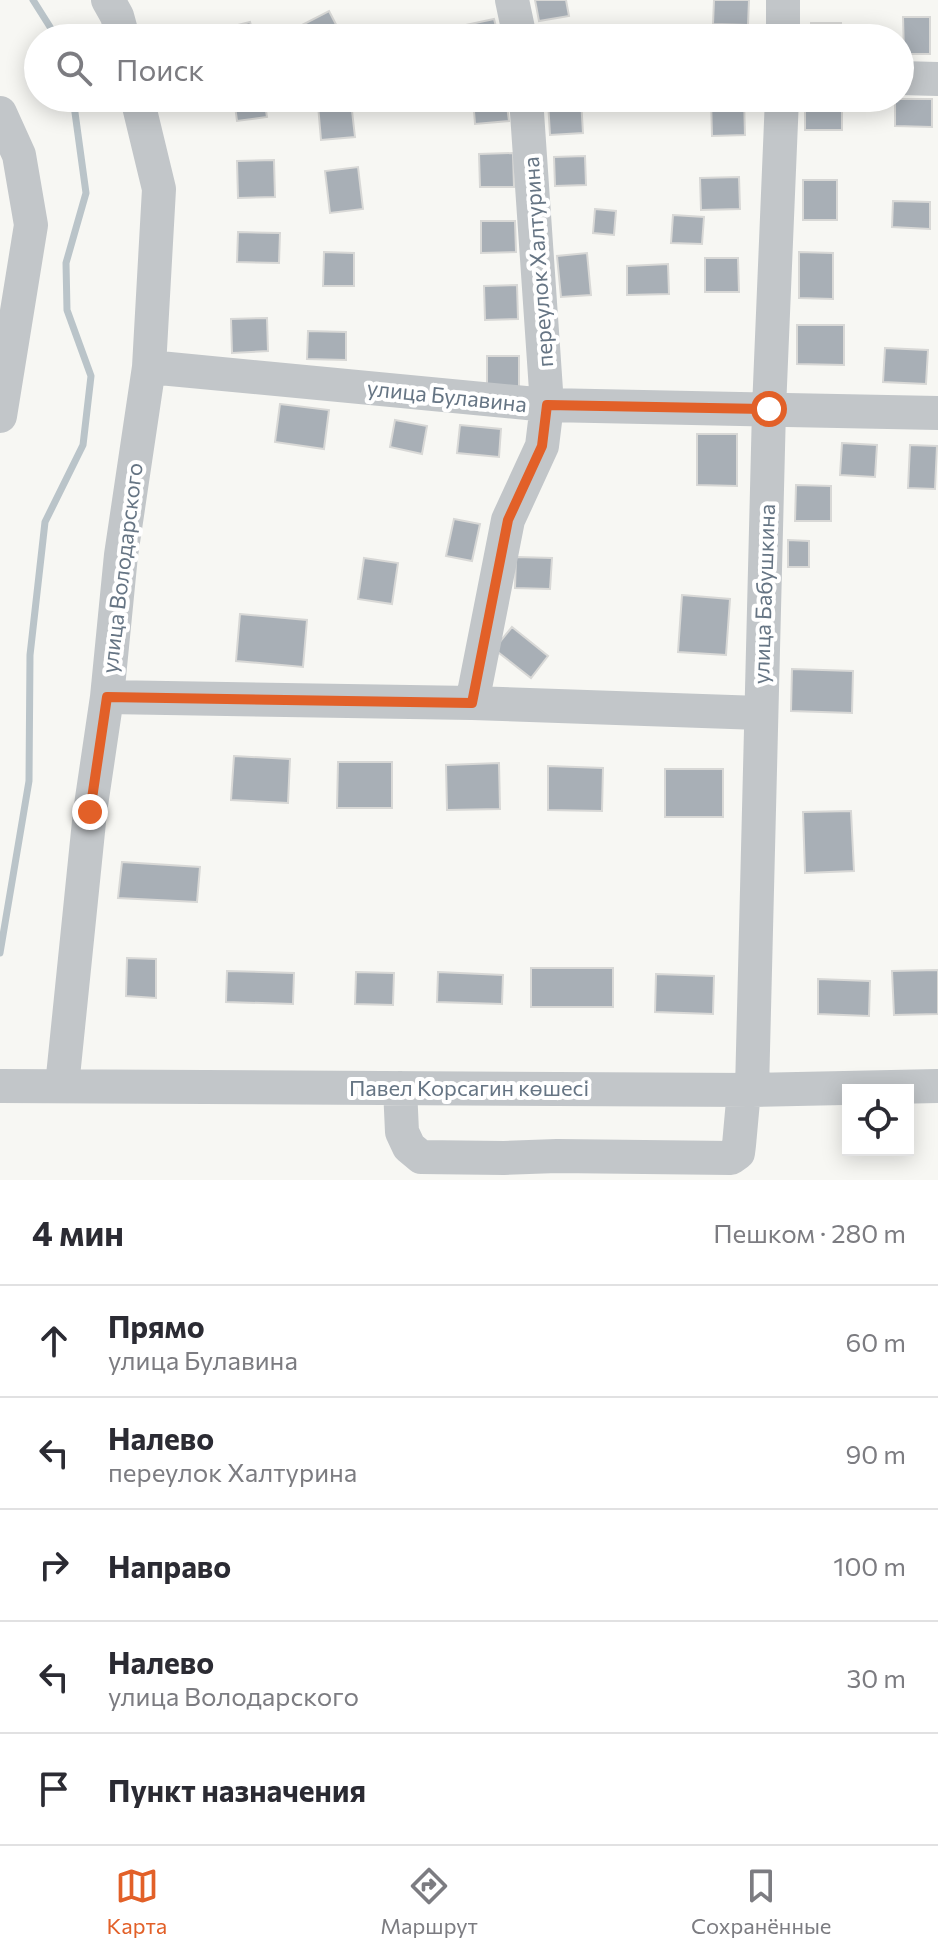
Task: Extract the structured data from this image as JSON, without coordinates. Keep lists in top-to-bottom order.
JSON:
{
  "streets": {
    "street": [
      "переулок Халтурина",
      "улица Булавина",
      "улица Володарского",
      "улица Бабушкина",
      "Павел Корсагин көшесі"
    ]
  },
  "crossings": [
    ["переулок Халтурина", "улица Булавина"],
    ["улица Булавина", "улица Володарского"],
    ["улица Булавина", "улица Бабушкина"],
    ["улица Володарского", "Павел Корсагин көшесі"],
    ["улица Бабушкина", "Павел Корсагин көшесі"]
  ],
  "page": {
    "search": "Поиск",
    "heading": ["4 мин", "Пешком · 280 m"],
    "list": [
      ["Прямо", "улица Булавина", "60 m"],
      ["Налево", "переулок Халтурина", "90 m"],
      ["Направо", "100 m"],
      ["Налево", "улица Володарского", "30 m"],
      "Пункт назначения"
    ],
    "nav": ["Карта", "Маршрут", "Сохранённые"]
  }
}
